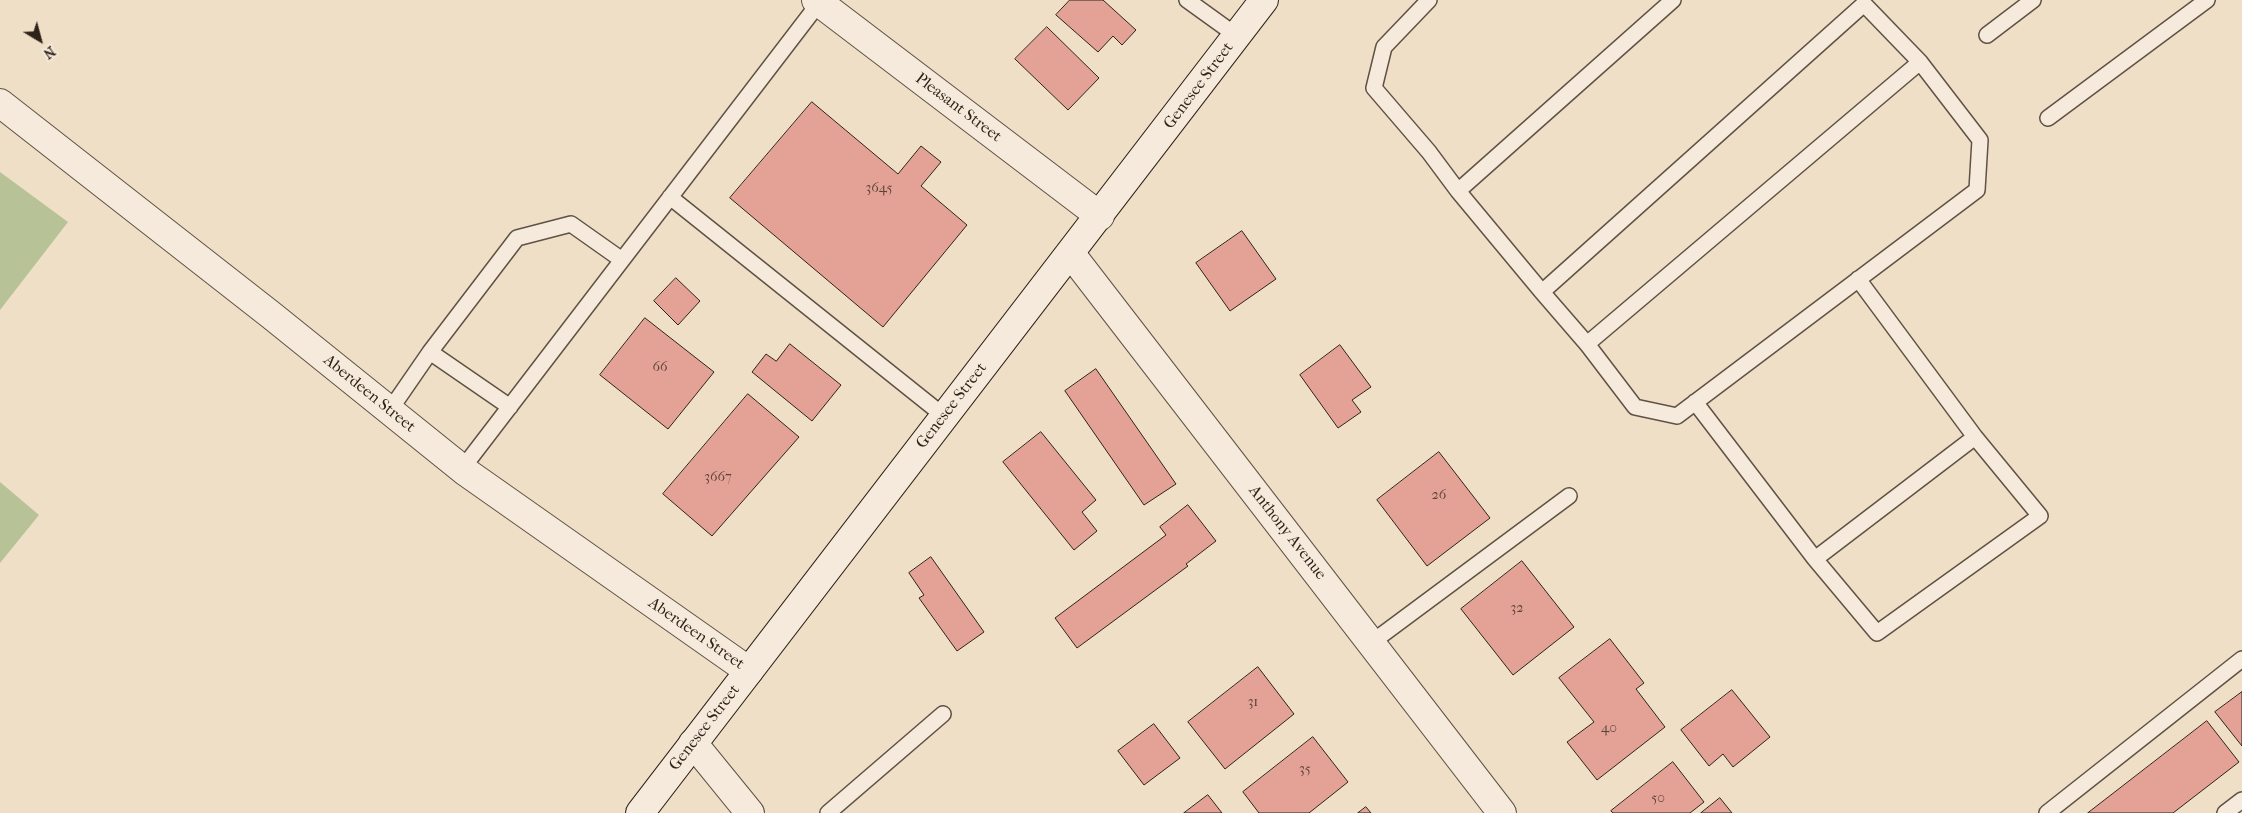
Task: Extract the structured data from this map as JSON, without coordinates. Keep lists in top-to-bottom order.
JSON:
{
  "streets": {
    "street": [
      "Genesee Street",
      "Pleasant Street",
      "Aberdeen Street",
      "Anthony Avenue"
    ]
  },
  "crossings": [
    ["Genesee Street", "Pleasant Street"],
    ["Genesee Street", "Aberdeen Street"],
    ["Genesee Street", "Anthony Avenue"]
  ],
  "house_numbers": [
    "3645",
    "66",
    "3667",
    "26",
    "32",
    "31",
    "40",
    "35",
    "50"
  ],
  "north": "bottom right"
}
